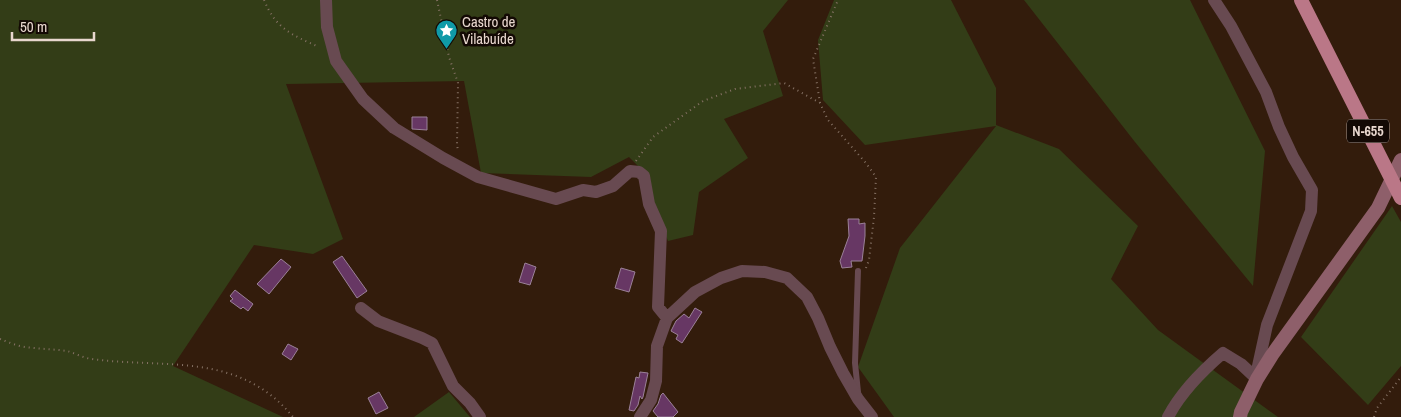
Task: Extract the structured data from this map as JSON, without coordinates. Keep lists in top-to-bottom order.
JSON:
{
  "streets": {
    "highway": ["N-655"]
  },
  "places": {
    "place": ["Castro de Vilabuíde"]
  },
  "scale_bar": "50 m"
}
